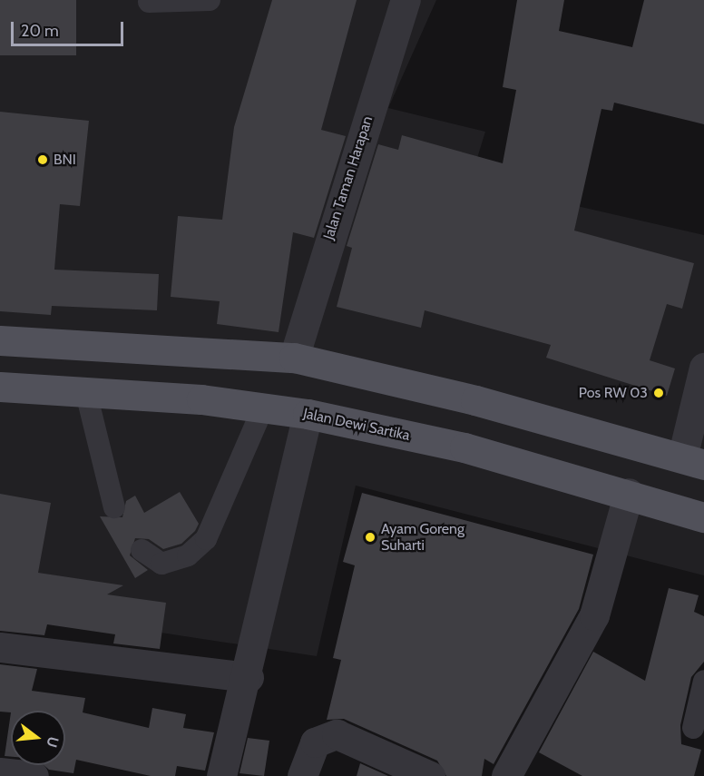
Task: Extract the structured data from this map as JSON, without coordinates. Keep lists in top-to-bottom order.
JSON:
{
  "streets": {
    "main road": ["Jalan Dewi Sartika"],
    "street": ["Jalan Taman Harapan"]
  },
  "places": ["BNI", "Pos RW 03", "Ayam Goreng Suharti"],
  "scale_bar": "20 m",
  "north": "right"
}
